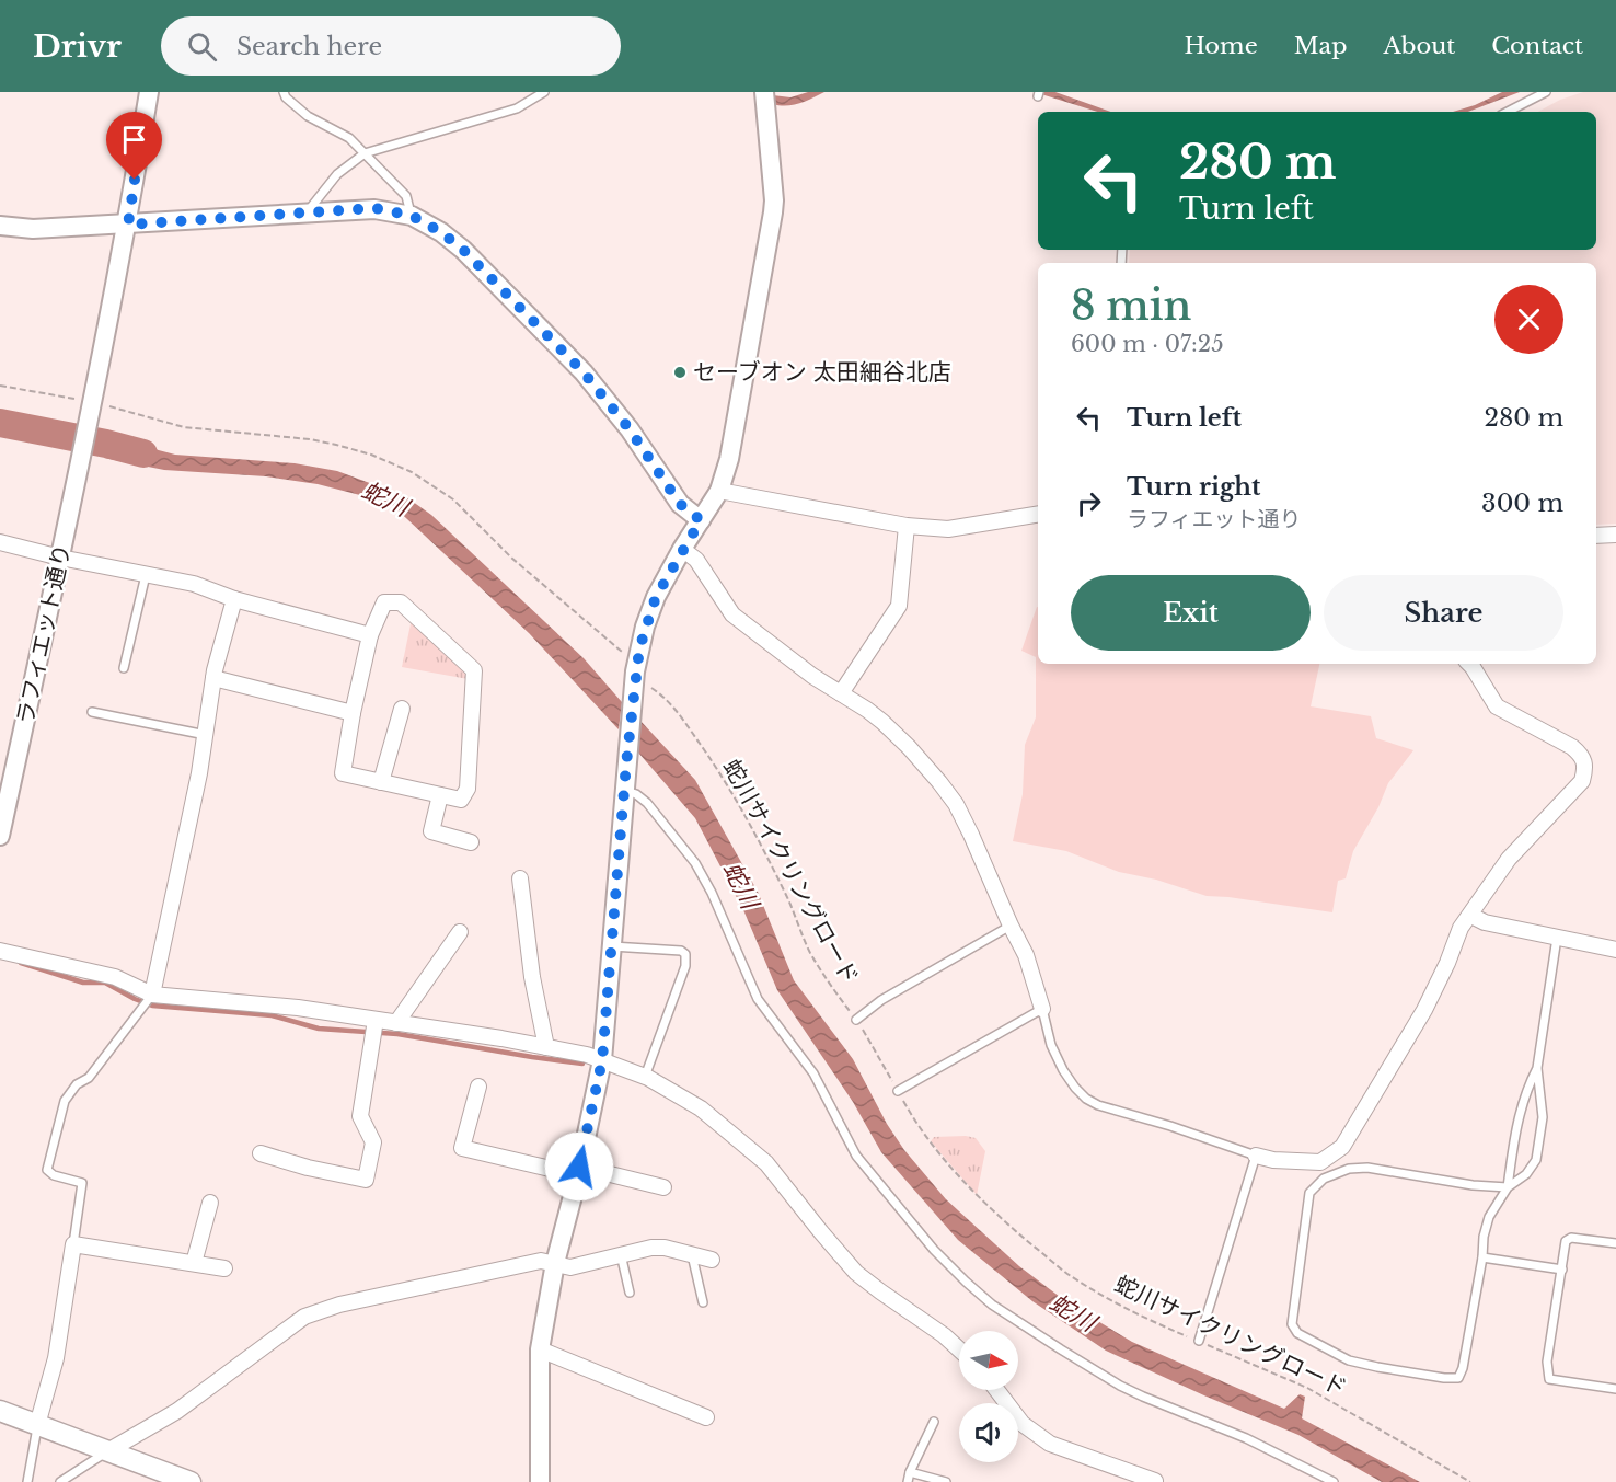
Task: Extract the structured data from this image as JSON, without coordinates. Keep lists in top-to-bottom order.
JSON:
{
  "streets": {
    "street": ["ラフィエット通り"],
    "path": ["蛇川サイクリングロード"]
  },
  "water": ["蛇川"],
  "places": ["セーブオン 太田細谷北店"],
  "north": "right",
  "page": {
    "header": "Drivr",
    "search": "Search here",
    "nav": [
      "Home",
      "Map",
      "About",
      "Contact"
    ],
    "turn": ["280 m", "Turn left"],
    "heading": ["8 min", "600 m · 07:25"],
    "list": [
      {
        "name": "Turn left",
        "value": "280 m"
      },
      {
        "name": "Turn right",
        "note": "ラフィエット通り",
        "value": "300 m"
      }
    ],
    "buttons": ["Exit", "Share"]
  }
}
